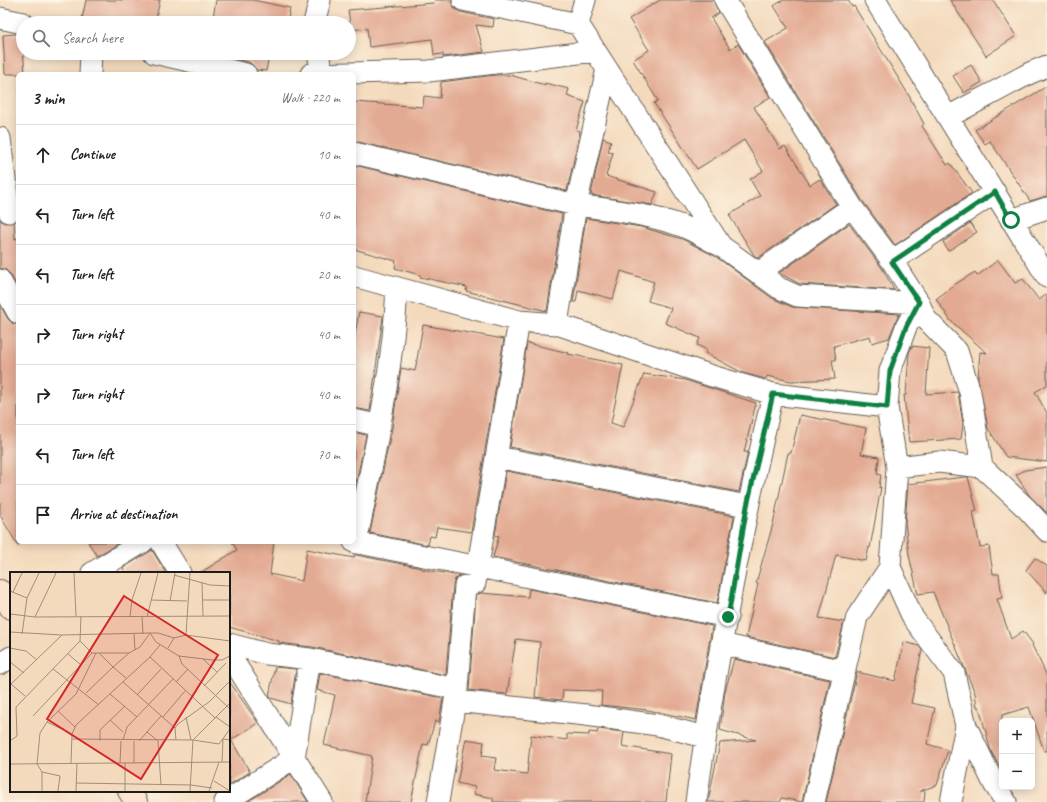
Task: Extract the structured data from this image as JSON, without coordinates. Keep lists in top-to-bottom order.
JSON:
{
  "page": {
    "search": "Search here",
    "heading": ["3 min", "Walk · 220 m"],
    "list": [
      ["Continue", "10 m"],
      ["Turn left", "40 m"],
      ["Turn left", "20 m"],
      ["Turn right", "40 m"],
      ["Turn right", "40 m"],
      ["Turn left", "70 m"],
      "Arrive at destination"
    ],
    "map_buttons": ["+", "−"]
  }
}
